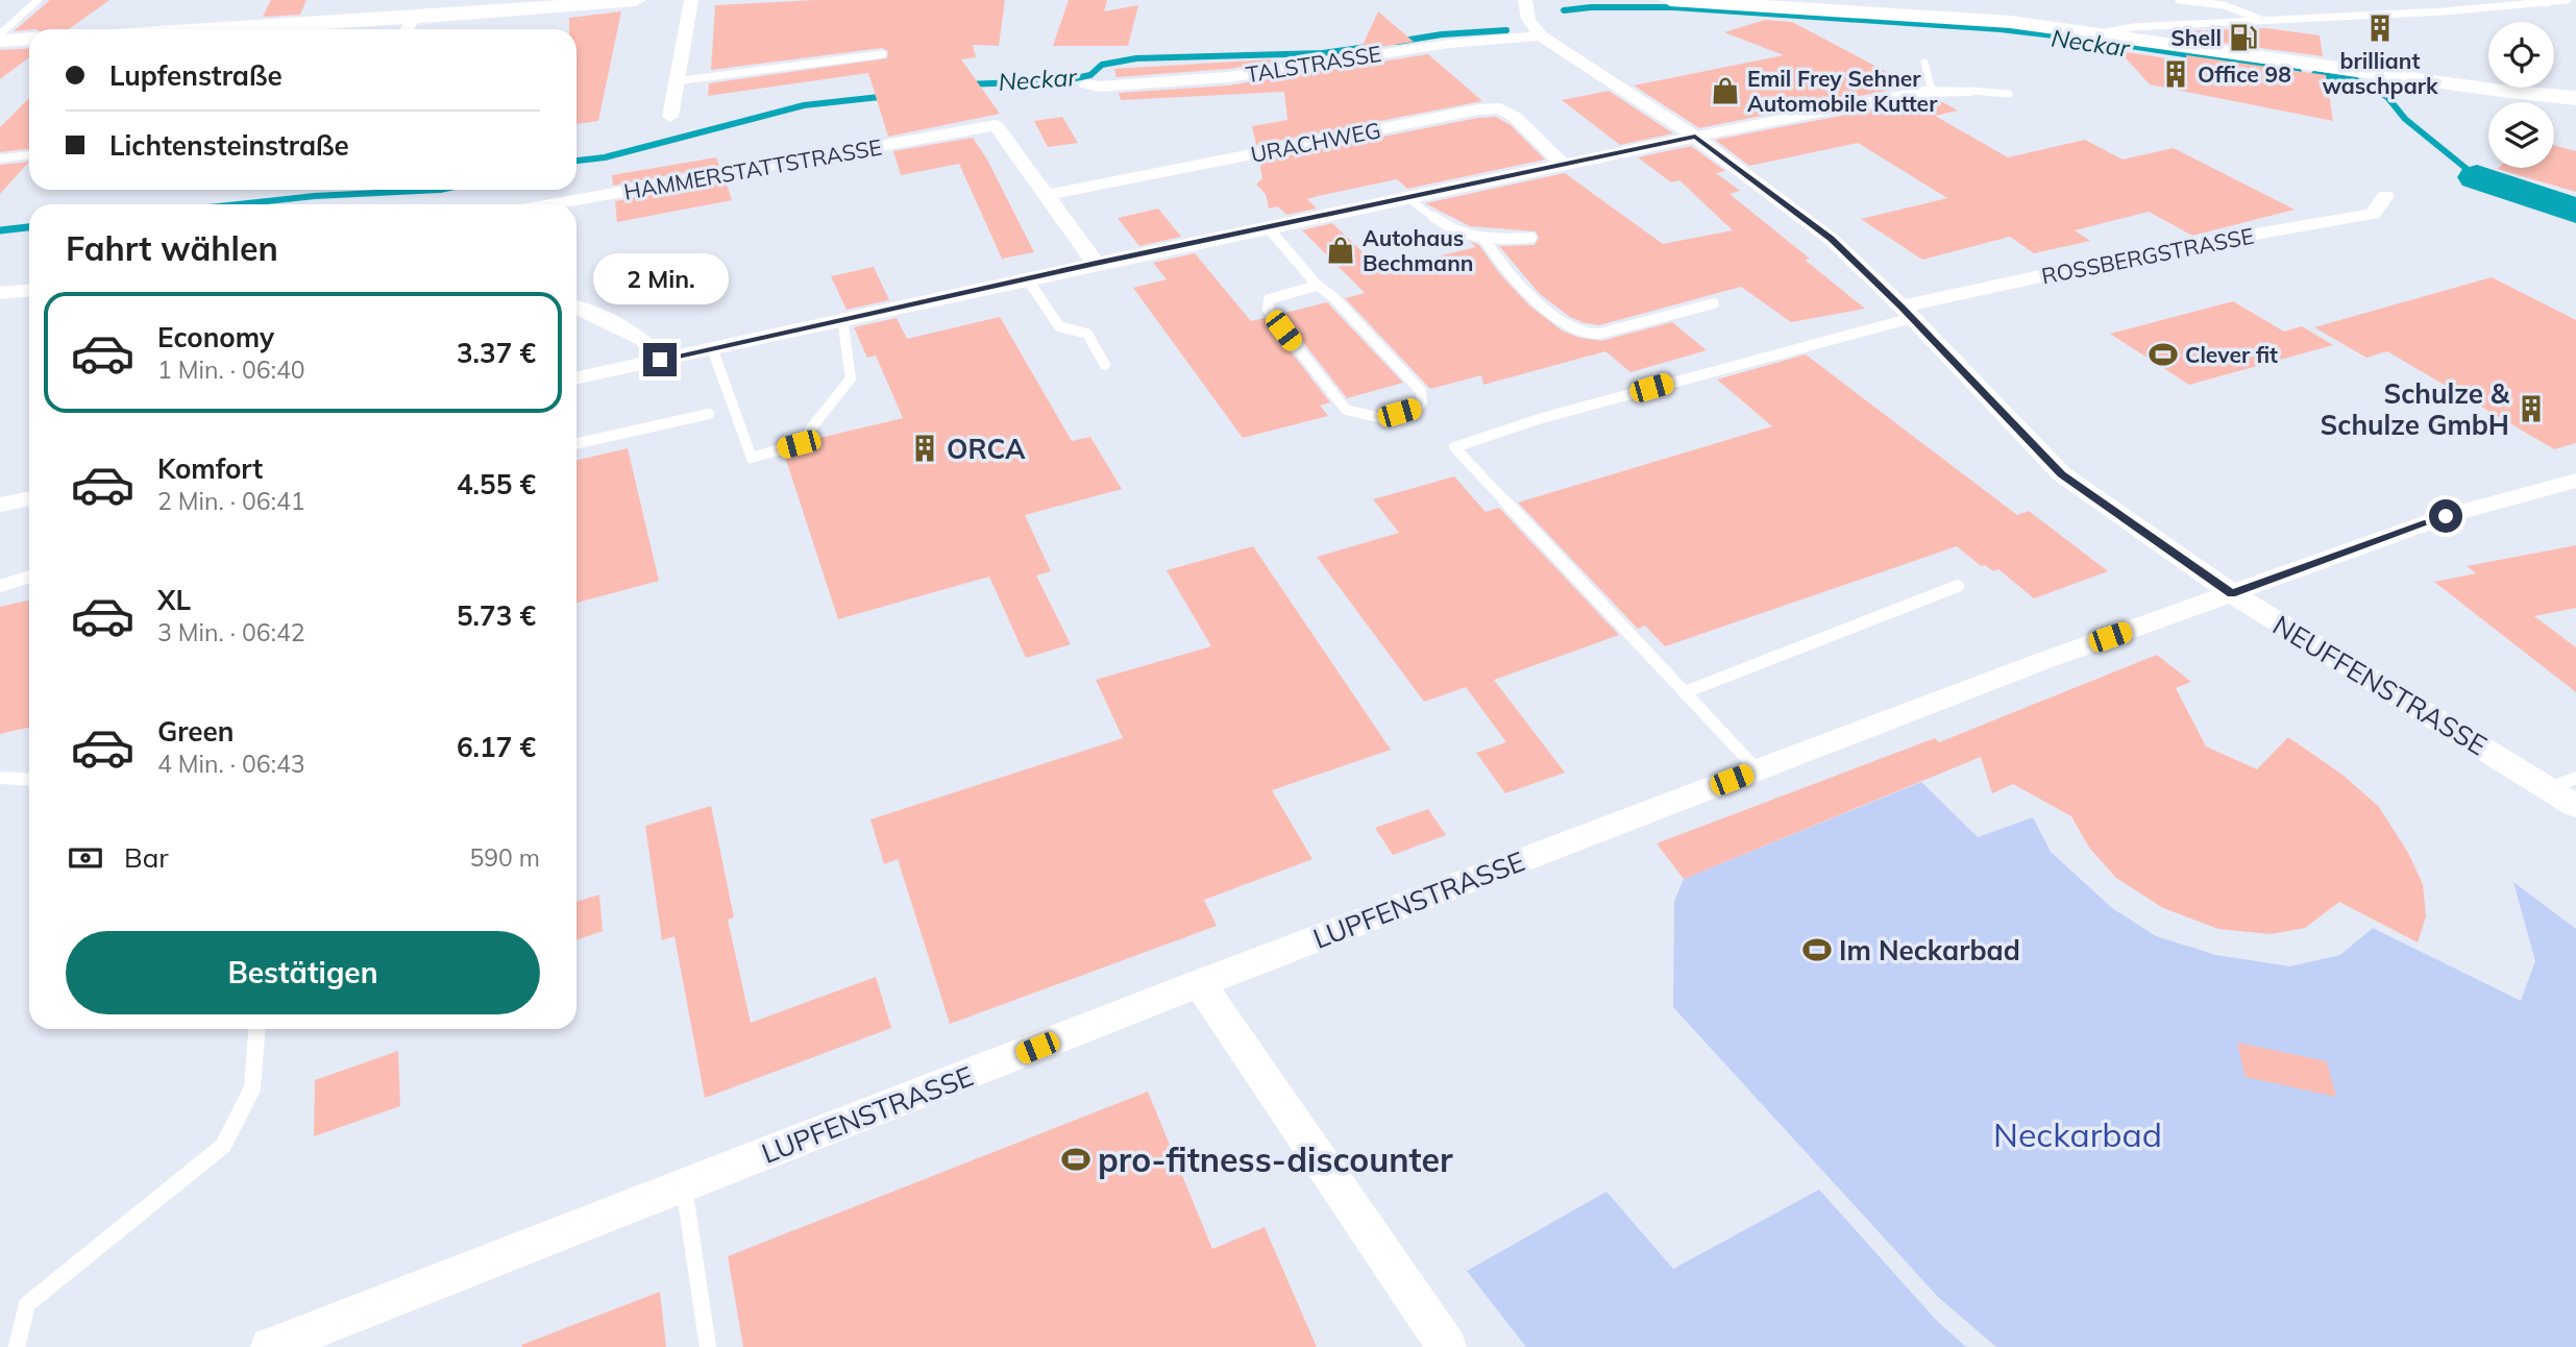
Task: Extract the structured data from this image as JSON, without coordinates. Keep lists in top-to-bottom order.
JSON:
{
  "streets": {
    "street": [
      "TALSTRASSE",
      "URACHWEG",
      "HAMMERSTATTSTRASSE",
      "ROSSBERGSTRASSE",
      "NEUFFENSTRASSE",
      "LUPFENSTRASSE"
    ]
  },
  "crossings": [
    ["TALSTRASSE", "NEUFFENSTRASSE"],
    ["URACHWEG", "HAMMERSTATTSTRASSE"],
    ["ROSSBERGSTRASSE", "NEUFFENSTRASSE"],
    ["NEUFFENSTRASSE", "LUPFENSTRASSE"]
  ],
  "water": ["Neckar"],
  "parks": ["Neckarbad"],
  "places": {
    "building": [
      "brilliant waschpark",
      "Office 98",
      "Schulze & Schulze GmbH",
      "ORCA"
    ],
    "fuel station": ["Shell"],
    "shop": ["Emil Frey Sehner Automobile Kutter", "Autohaus Bechmann"],
    "sports": ["Clever fit", "Im Neckarbad", "pro-fitness-discounter"]
  },
  "page": {
    "banner": ["Lupfenstraße", "Lichtensteinstraße"],
    "heading": "Fahrt wählen",
    "bubble": "2 Min.",
    "list": [
      {
        "name": "Economy",
        "note": "1 Min. · 06:40",
        "value": "3.37 €"
      },
      {
        "name": "Komfort",
        "note": "2 Min. · 06:41",
        "value": "4.55 €"
      },
      {
        "name": "XL",
        "note": "3 Min. · 06:42",
        "value": "5.73 €"
      },
      {
        "name": "Green",
        "note": "4 Min. · 06:43",
        "value": "6.17 €"
      }
    ],
    "pay": ["Bar", "590 m"],
    "buttons": "Bestätigen"
  }
}
